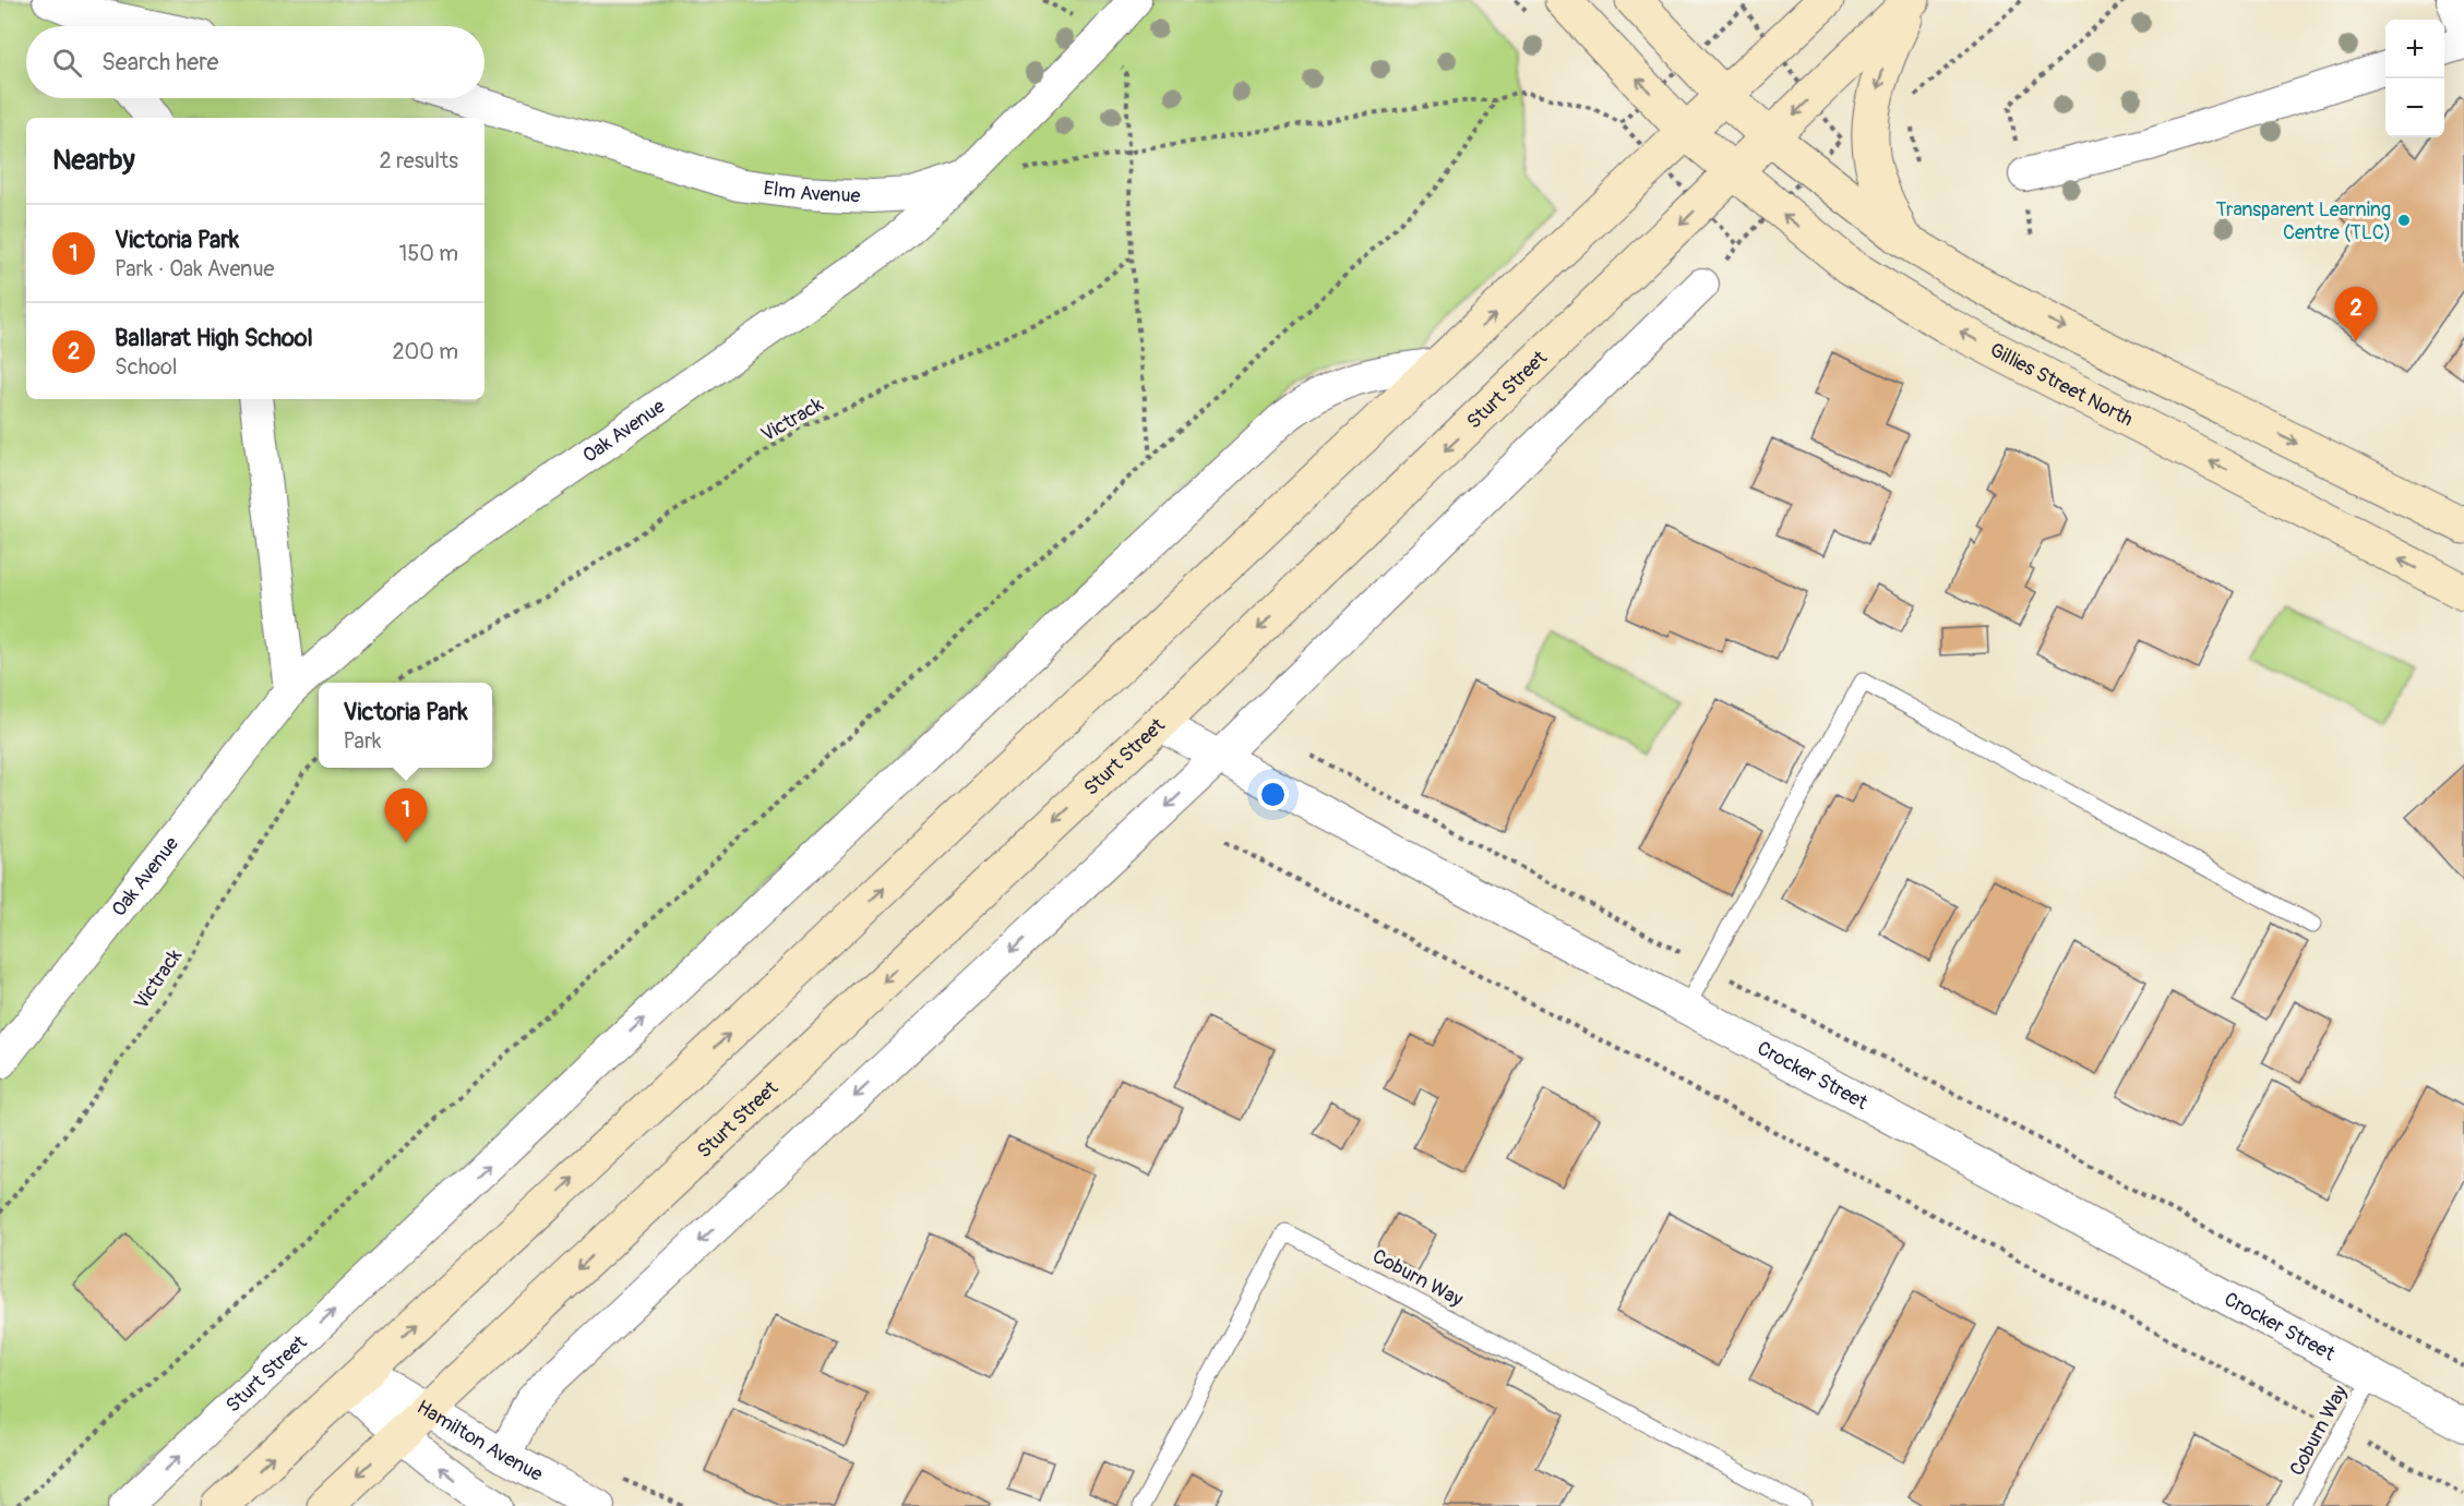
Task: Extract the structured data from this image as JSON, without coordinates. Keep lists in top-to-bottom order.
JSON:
{
  "streets": {
    "main road": ["Gillies Street North", "Sturt Street"],
    "street": [
      "Elm Avenue",
      "Oak Avenue",
      "Crocker Street",
      "Hamilton Avenue"
    ],
    "lane": ["Coburn Way"],
    "path": ["Victrack"]
  },
  "crossings": [
    ["Elm Avenue", "Oak Avenue"],
    ["Gillies Street North", "Sturt Street"],
    ["Sturt Street", "Crocker Street"],
    ["Sturt Street", "Hamilton Avenue"],
    ["Crocker Street", "Coburn Way"]
  ],
  "places": ["Transparent Learning Centre (TLC)"],
  "page": {
    "map_buttons": ["+", "−"],
    "search": "Search here",
    "heading": ["Nearby", "2 results"],
    "list": [
      {
        "mark": "1",
        "name": "Victoria Park",
        "note": "Park · Oak Avenue",
        "value": "150 m"
      },
      {
        "mark": "2",
        "name": "Ballarat High School",
        "note": "School",
        "value": "200 m"
      }
    ],
    "pins": ["2", "1"],
    "popup": ["Victoria Park", "Park"]
  }
}
